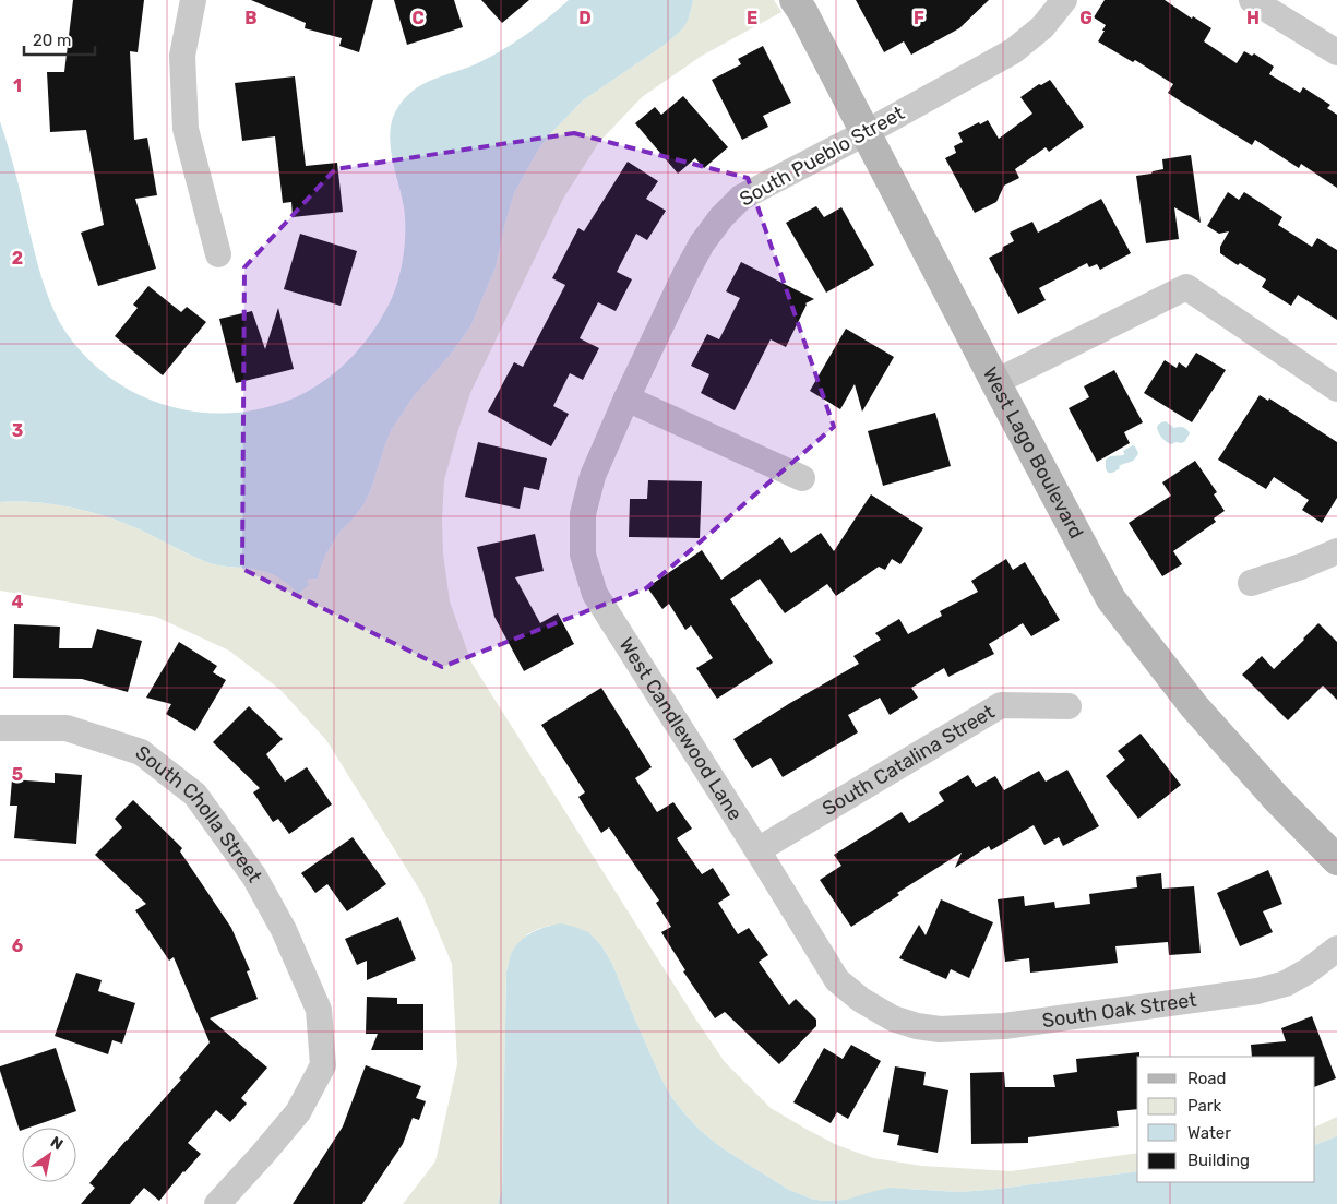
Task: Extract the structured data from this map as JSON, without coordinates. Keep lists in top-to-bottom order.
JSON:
{
  "streets": {
    "street": [
      "South Pueblo Street",
      "West Lago Boulevard",
      "West Candlewood Lane",
      "South Catalina Street",
      "South Cholla Street",
      "South Oak Street"
    ]
  },
  "crossings": [
    ["South Pueblo Street", "West Lago Boulevard"],
    ["South Pueblo Street", "West Candlewood Lane"],
    ["West Candlewood Lane", "South Catalina Street"],
    ["West Candlewood Lane", "South Oak Street"]
  ],
  "legend": [
    "Road",
    "Park",
    "Water",
    "Building"
  ],
  "scale_bar": "20 m",
  "north": "top right",
  "grid": {
    "columns": [
      "B",
      "C",
      "D",
      "E",
      "F",
      "G",
      "H"
    ],
    "rows": [
      "1",
      "2",
      "3",
      "4",
      "5",
      "6"
    ]
  }
}
